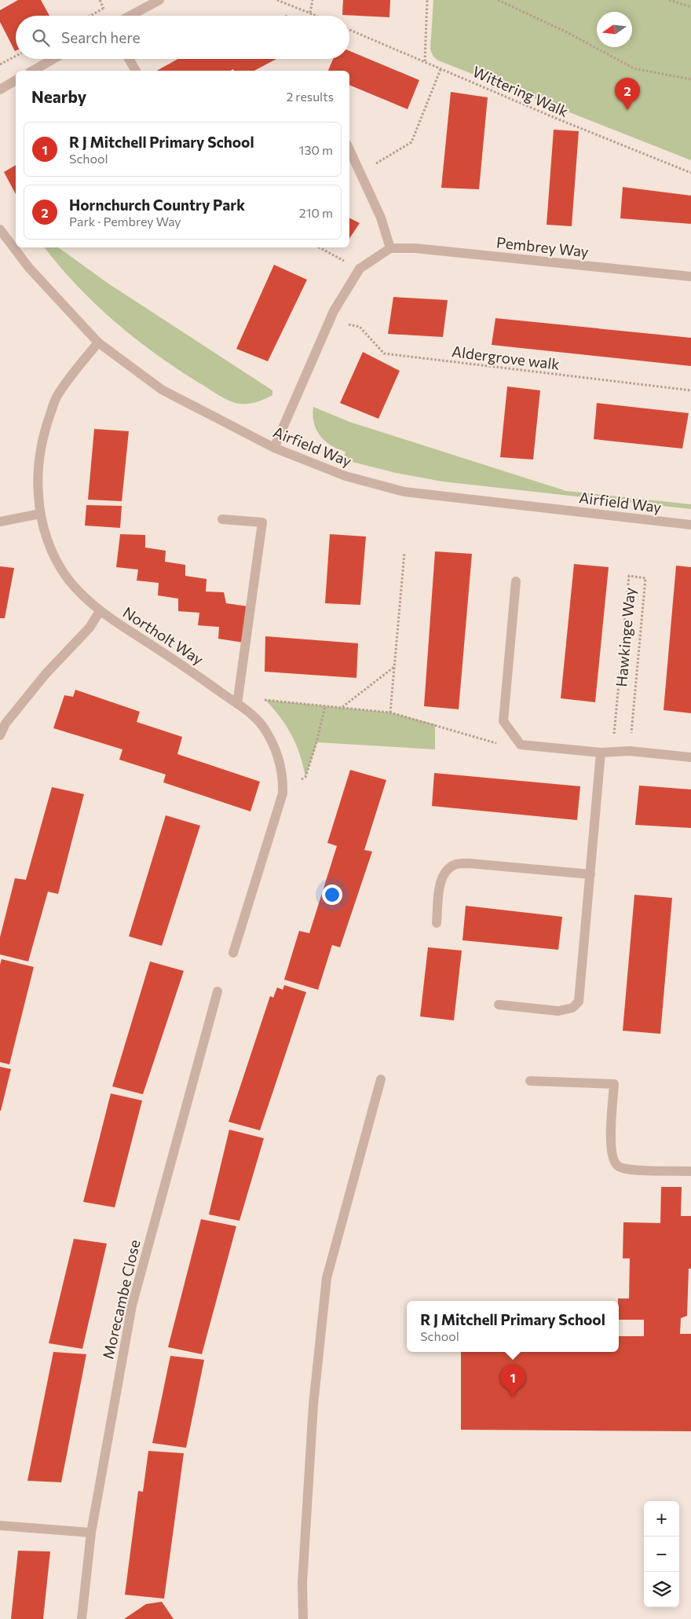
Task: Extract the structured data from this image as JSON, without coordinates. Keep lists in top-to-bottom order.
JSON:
{
  "streets": {
    "street": [
      "Pembrey Way",
      "Airfield Way",
      "Northolt Way",
      "Morecambe Close"
    ],
    "path": ["Wittering Walk", "Aldergrove walk", "Hawkinge Way"]
  },
  "crossings": [
    ["Airfield Way", "Northolt Way"]
  ],
  "north": "left",
  "page": {
    "search": "Search here",
    "heading": ["Nearby", "2 results"],
    "pins": ["2", "1"],
    "list": [
      {
        "mark": "1",
        "name": "R J Mitchell Primary School",
        "note": "School",
        "value": "130 m"
      },
      {
        "mark": "2",
        "name": "Hornchurch Country Park",
        "note": "Park · Pembrey Way",
        "value": "210 m"
      }
    ],
    "popup": ["R J Mitchell Primary School", "School"],
    "map_buttons": ["+", "−"]
  }
}
